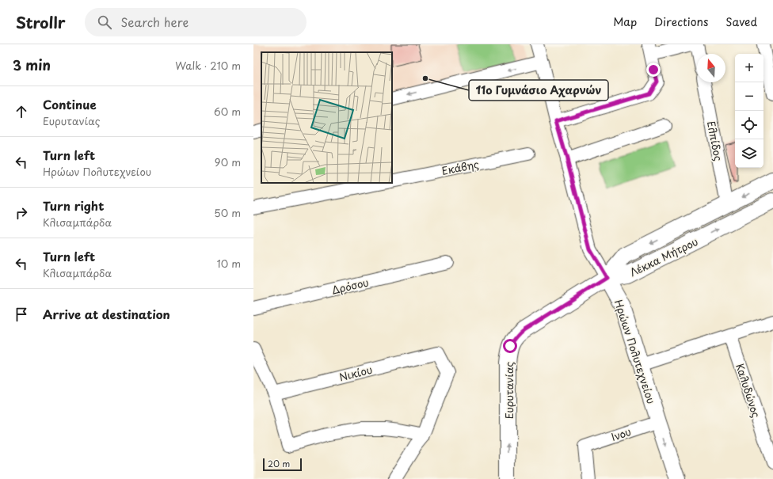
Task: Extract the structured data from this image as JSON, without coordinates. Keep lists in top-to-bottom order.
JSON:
{
  "streets": {
    "street": [
      "Ελπίδος",
      "Εκάβης",
      "Λέκκα Μήτρου",
      "Δρόσου",
      "Ηρώων Πολυτεχνείου",
      "Νικίου",
      "Ευρυτανίας",
      "Καλυδώνος",
      "Ινου"
    ]
  },
  "crossings": [
    ["Ελπίδος", "Λέκκα Μήτρου"],
    ["Λέκκα Μήτρου", "Ηρώων Πολυτεχνείου"],
    ["Λέκκα Μήτρου", "Ευρυτανίας"],
    ["Ηρώων Πολυτεχνείου", "Ευρυτανίας"],
    ["Ηρώων Πολυτεχνείου", "Ινου"]
  ],
  "one_way": ["Ευρυτανίας"],
  "places": ["11ο Γυμνάσιο Αχαρνών"],
  "scale_bar": "20 m",
  "north": "top",
  "page": {
    "header": "Strollr",
    "search": "Search here",
    "nav": ["Map", "Directions", "Saved"],
    "heading": ["3 min", "Walk · 210 m"],
    "map_buttons": ["+", "−"],
    "list": [
      ["Continue", "Ευρυτανίας", "60 m"],
      ["Turn left", "Ηρώων Πολυτεχνείου", "90 m"],
      ["Turn right", "Κλισαμπάρδα", "50 m"],
      ["Turn left", "Κλισαμπάρδα", "10 m"],
      "Arrive at destination"
    ],
    "scale": "20 m"
  }
}
